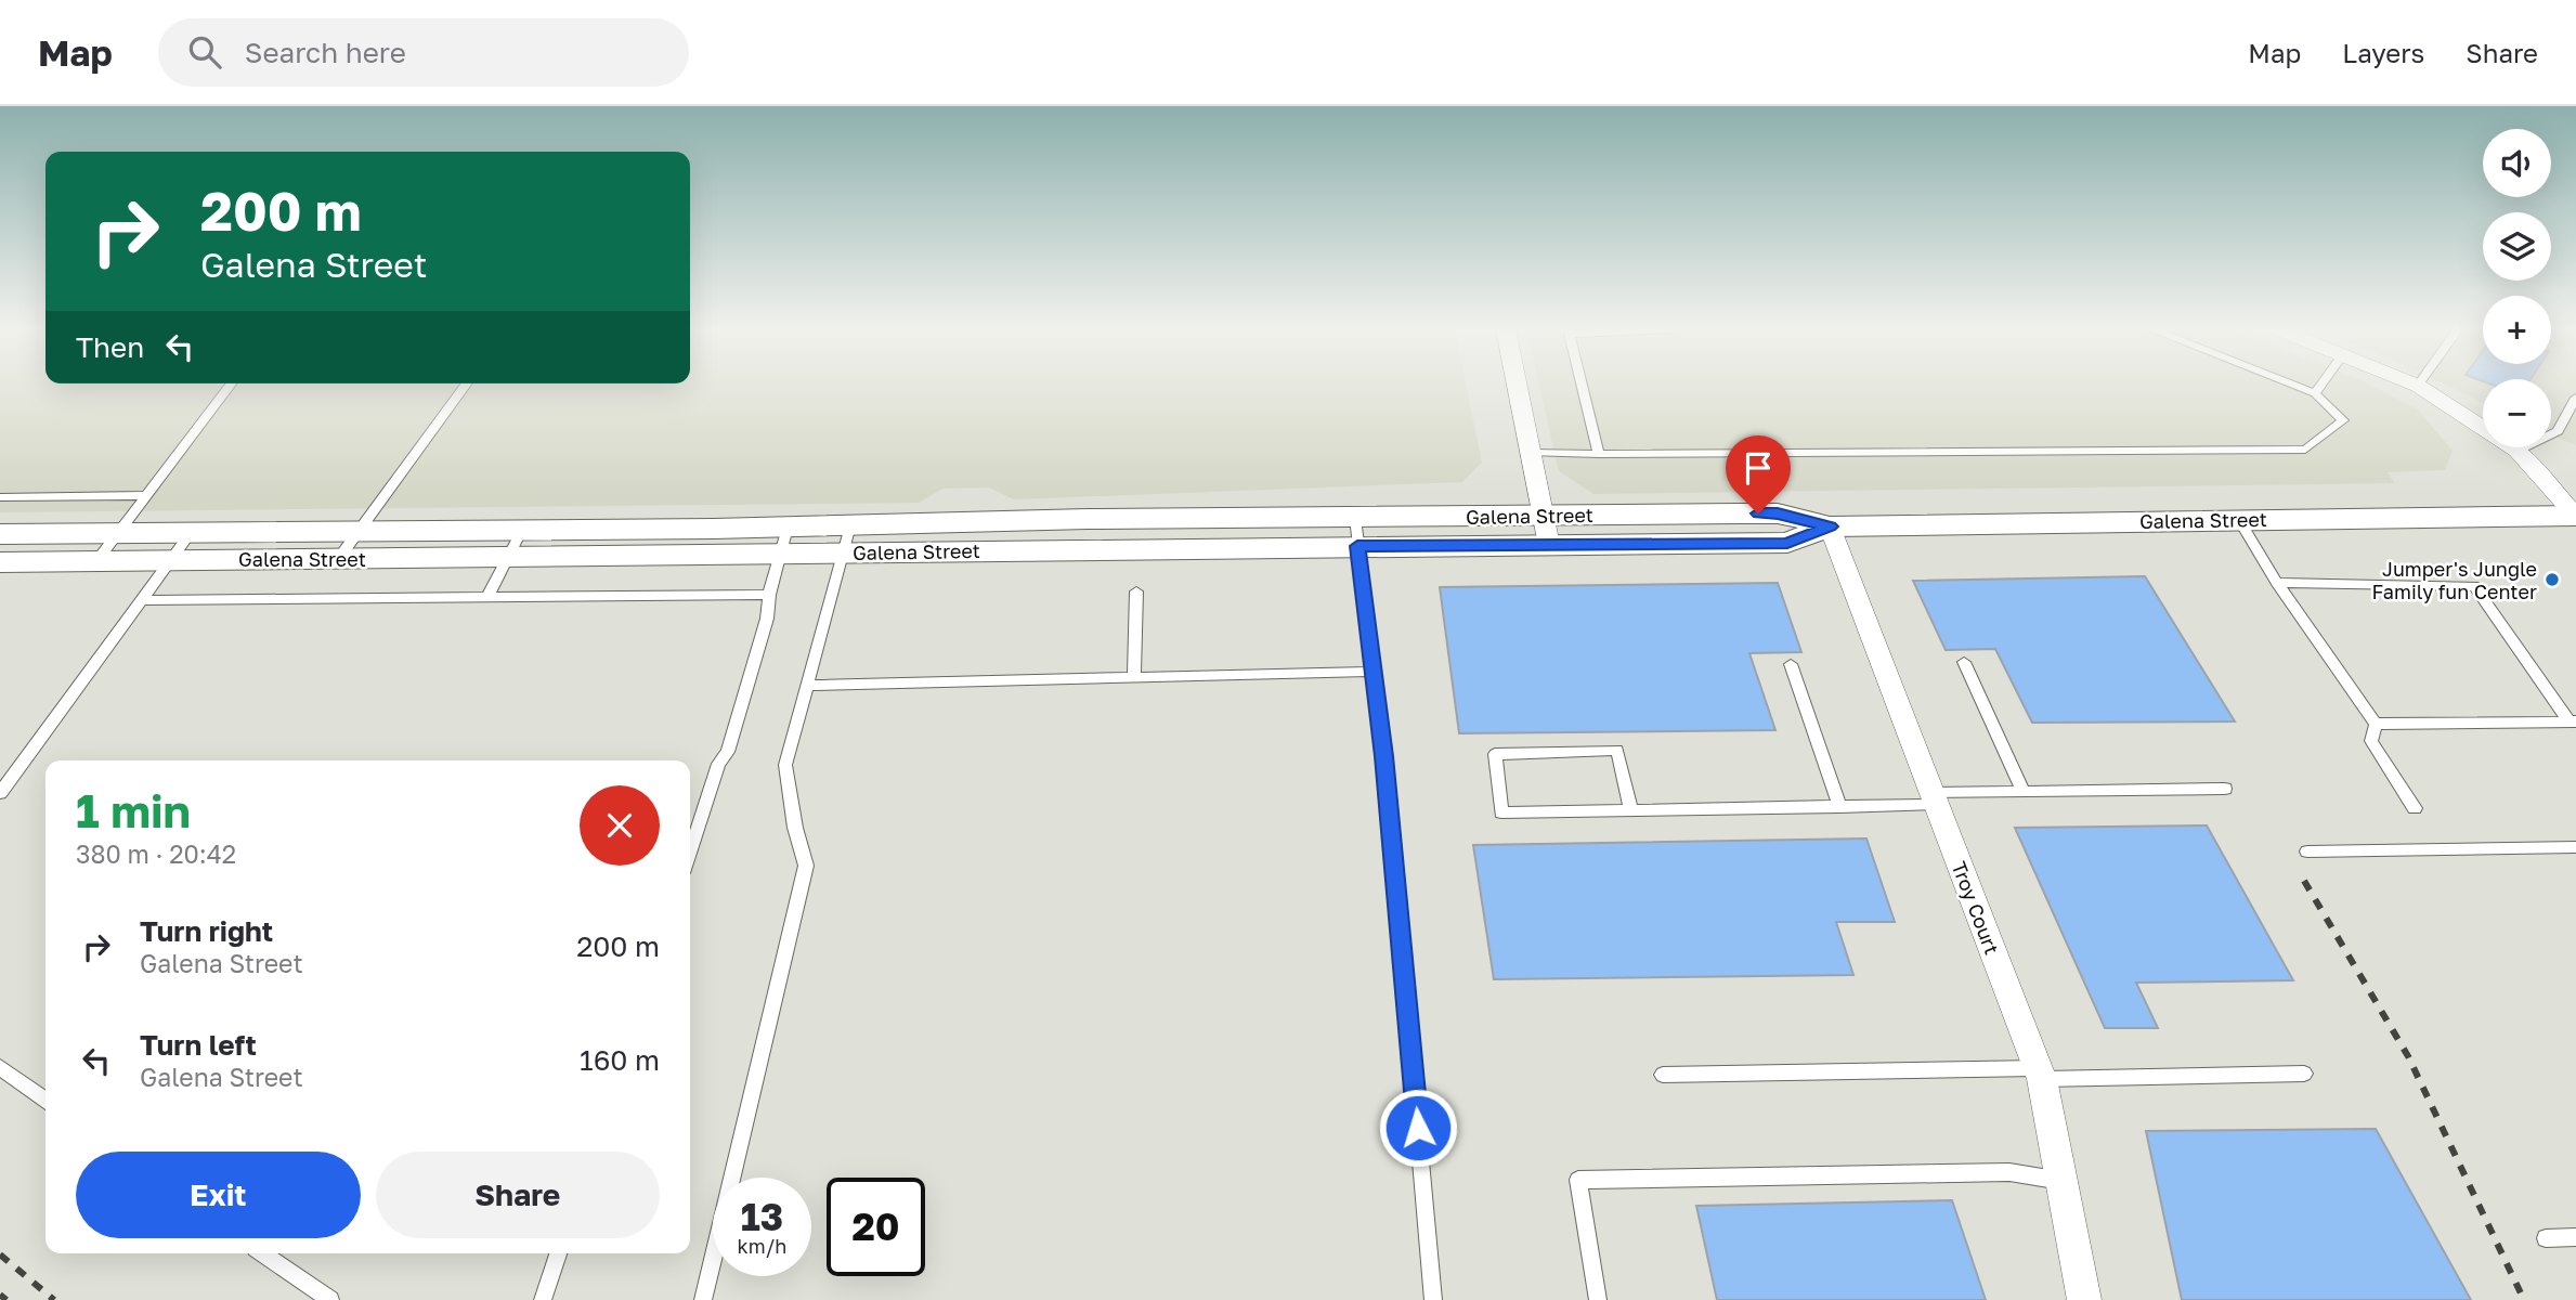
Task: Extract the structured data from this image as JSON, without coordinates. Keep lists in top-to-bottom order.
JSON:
{
  "streets": {
    "street": ["Galena Street", "Troy Court"]
  },
  "crossings": [
    ["Galena Street", "Troy Court"]
  ],
  "places": ["Jumper's Jungle Family fun Center"],
  "page": {
    "header": "Map",
    "search": "Search here",
    "nav": ["Map", "Layers", "Share"],
    "map_buttons": ["+", "−"],
    "turn": ["200 m", "Galena Street"],
    "then": "Then",
    "heading": ["1 min", "380 m · 20:42"],
    "list": [
      {
        "name": "Turn right",
        "note": "Galena Street",
        "value": "200 m"
      },
      {
        "name": "Turn left",
        "note": "Galena Street",
        "value": "160 m"
      }
    ],
    "buttons": ["Exit", "Share"],
    "speed": "13 km/h",
    "limit": "20"
  }
}
